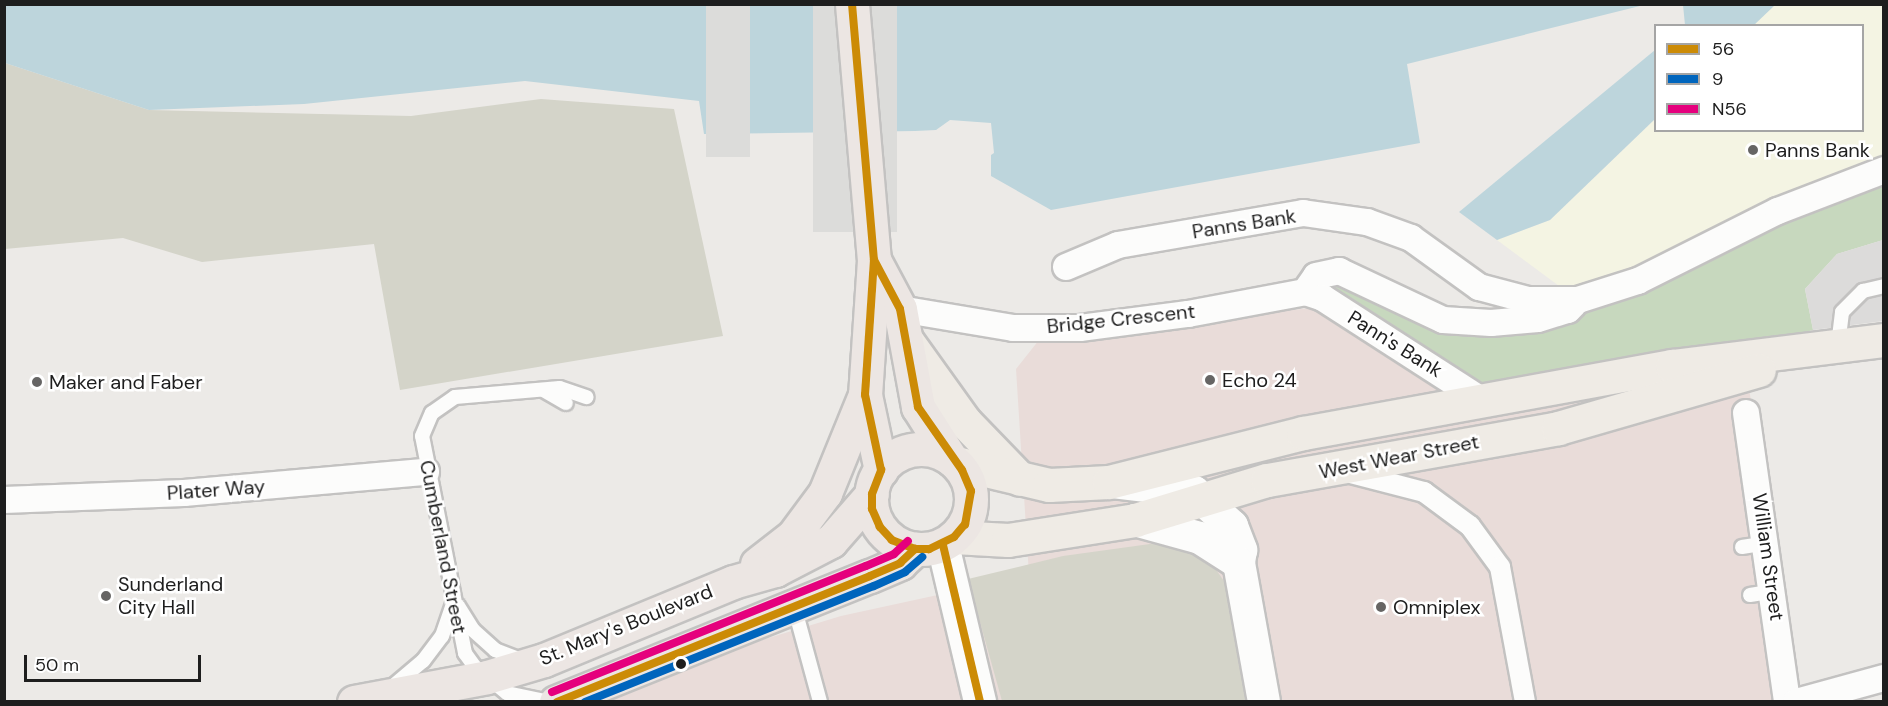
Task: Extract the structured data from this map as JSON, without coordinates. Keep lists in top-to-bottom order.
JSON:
{
  "streets": {
    "highway": ["St. Mary's Boulevard"],
    "main road": ["West Wear Street"],
    "street": [
      "Panns Bank",
      "Bridge Crescent",
      "Pann's Bank",
      "Plater Way",
      "William Street"
    ],
    "lane": ["Cumberland Street"]
  },
  "crossings": [
    ["Bridge Crescent", "Pann's Bank"],
    ["Pann's Bank", "West Wear Street"],
    ["West Wear Street", "St. Mary's Boulevard"],
    ["Plater Way", "Cumberland Street"],
    ["Cumberland Street", "St. Mary's Boulevard"]
  ],
  "places": [
    "Panns Bank",
    "Echo 24",
    "Maker and Faber",
    "Sunderland City Hall",
    "Omniplex"
  ],
  "lines": ["transit line 56", "transit line N56", "transit line 9"],
  "legend": ["56", "9", "N56"],
  "scale_bar": "50 m"
}
